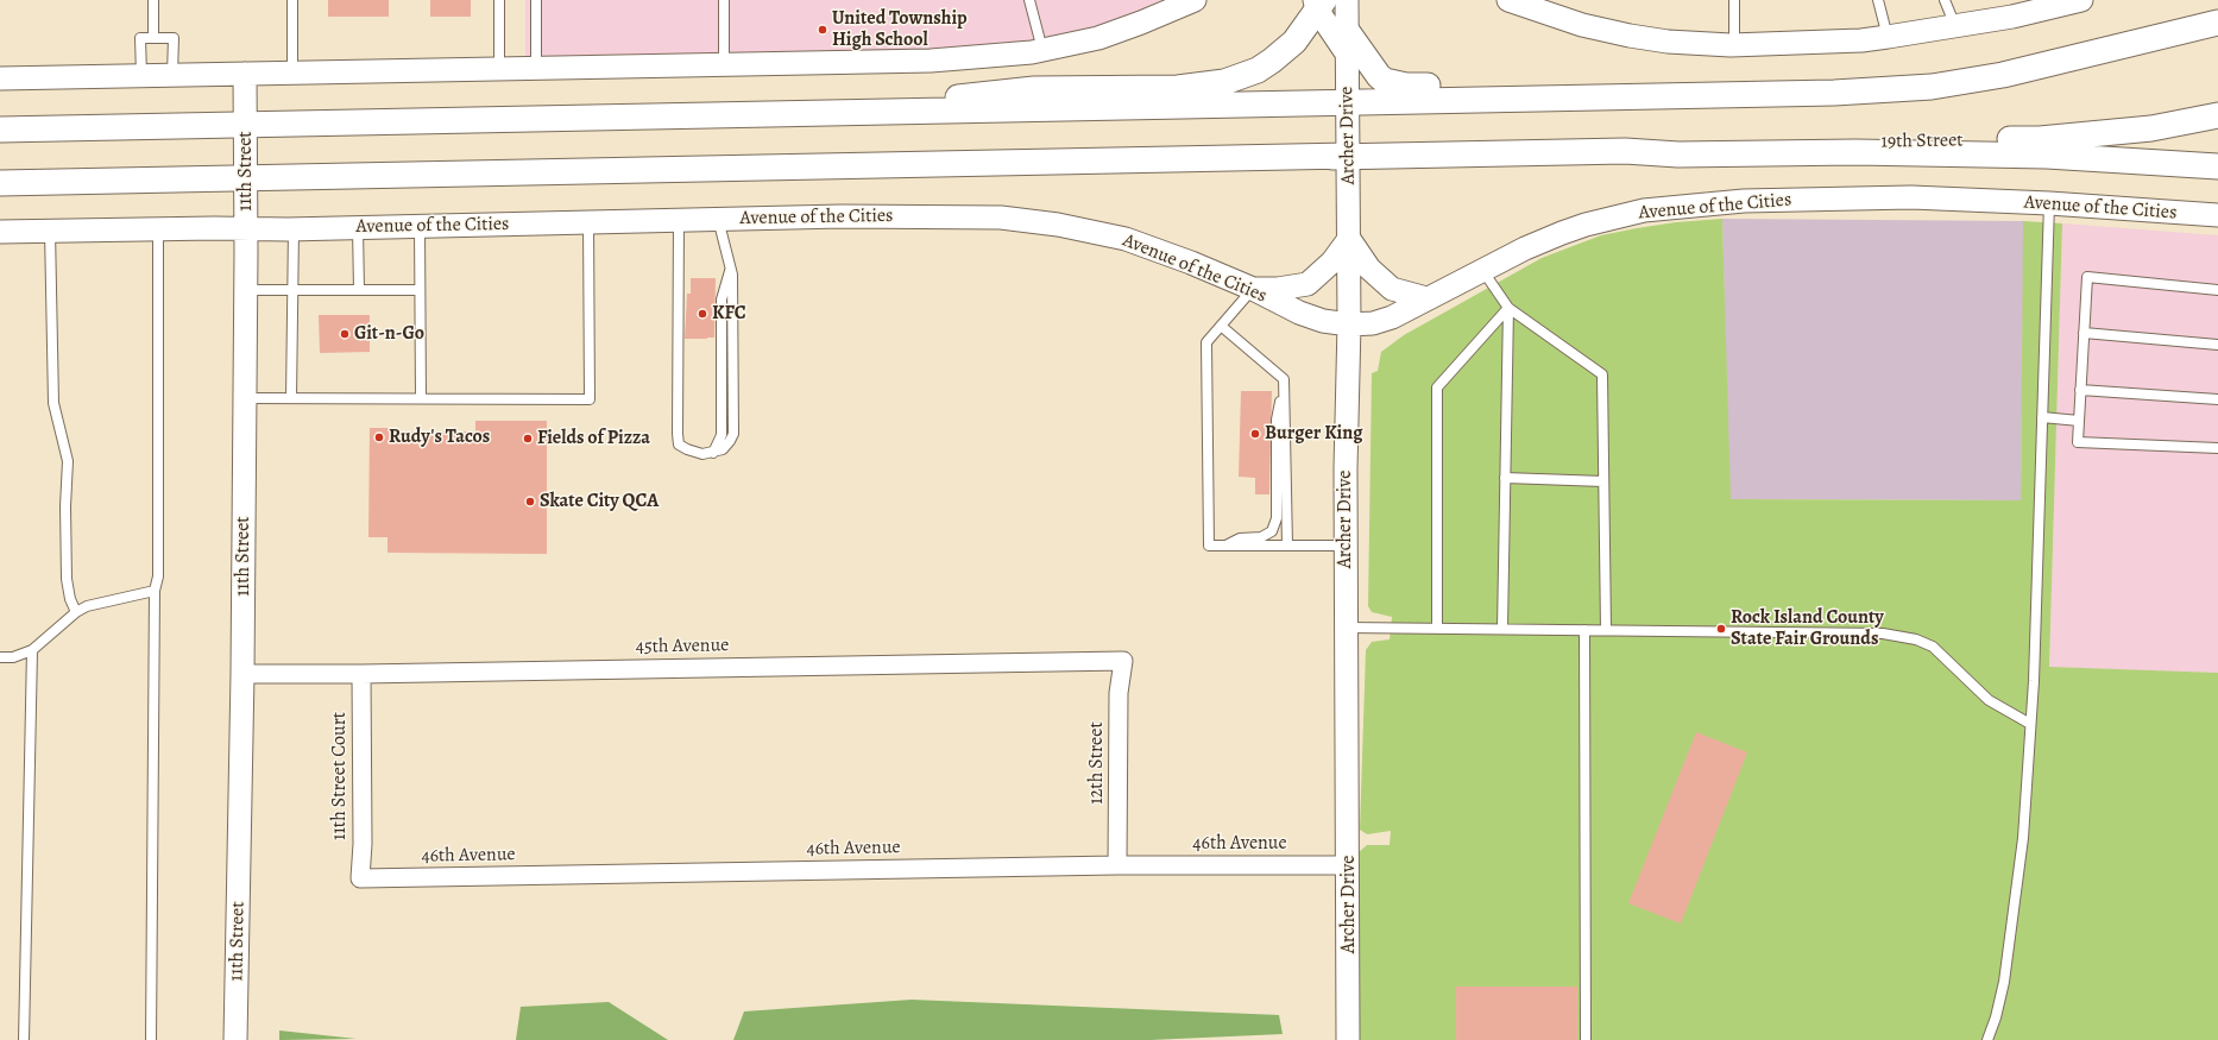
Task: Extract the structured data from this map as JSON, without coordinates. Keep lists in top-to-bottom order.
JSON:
{
  "streets": {
    "main road": ["19th Street"],
    "street": [
      "Archer Drive",
      "11th Street",
      "Avenue of the Cities",
      "45th Avenue",
      "12th Street",
      "11th Street Court",
      "46th Avenue"
    ]
  },
  "crossings": [
    ["Archer Drive", "Avenue of the Cities"],
    ["Archer Drive", "46th Avenue"],
    ["11th Street", "Avenue of the Cities"],
    ["11th Street", "45th Avenue"],
    ["45th Avenue", "12th Street"],
    ["45th Avenue", "11th Street Court"],
    ["12th Street", "46th Avenue"],
    ["11th Street Court", "46th Avenue"]
  ],
  "places": [
    "United Township High School",
    "KFC",
    "Git-n-Go",
    "Burger King",
    "Rudy's Tacos",
    "Fields of Pizza",
    "Skate City QCA",
    "Rock Island County State Fair Grounds"
  ]
}
